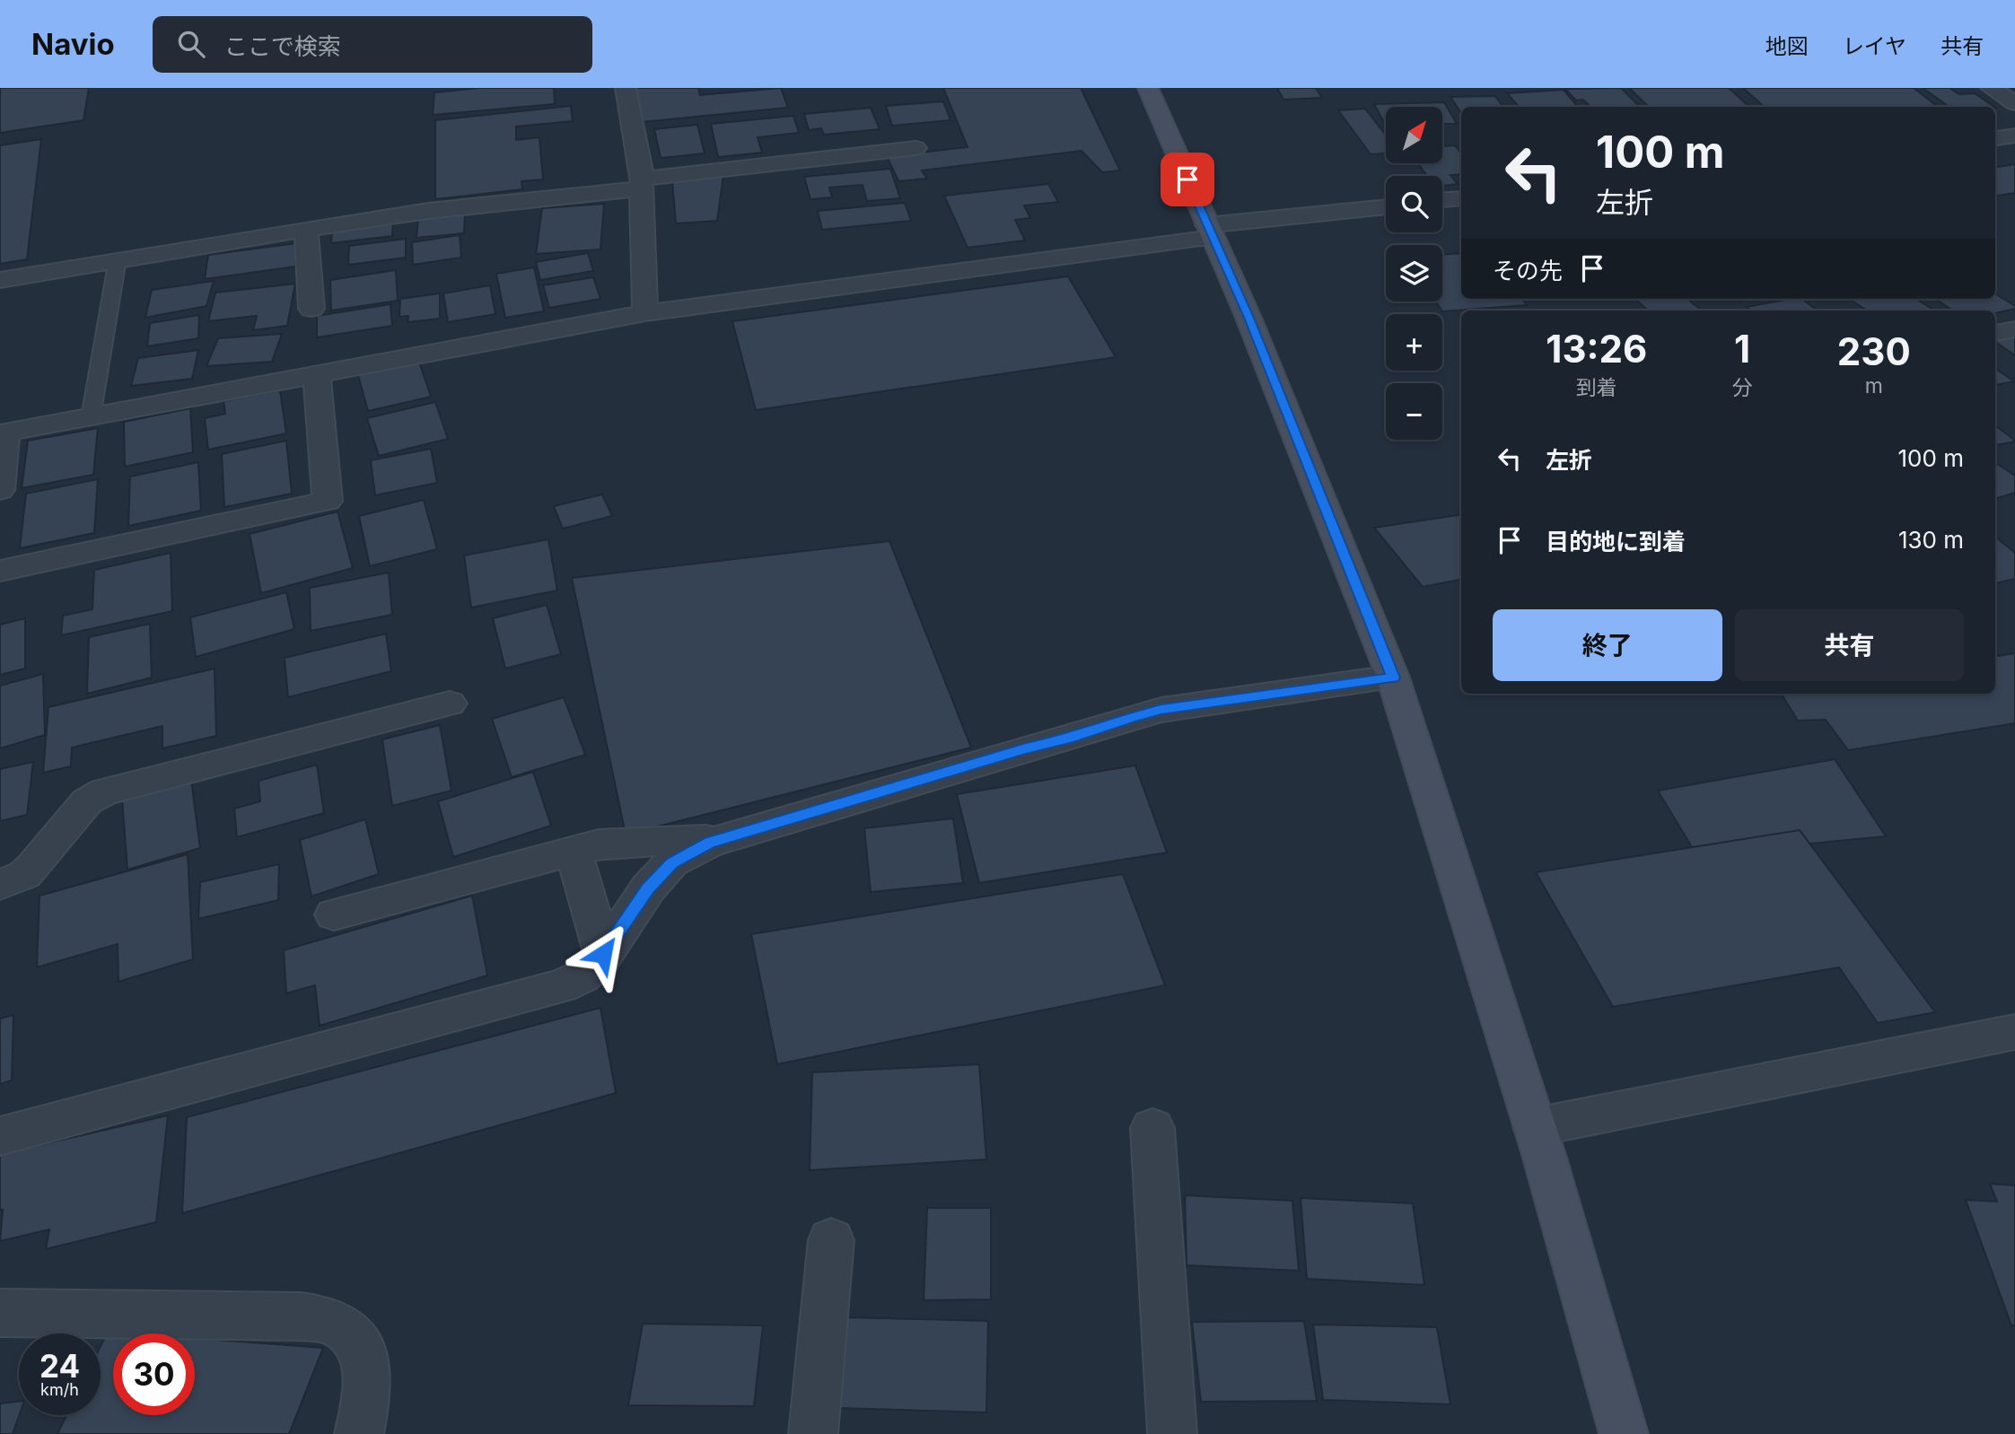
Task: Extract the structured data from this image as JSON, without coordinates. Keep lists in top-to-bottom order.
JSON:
{
  "north": "top right",
  "page": {
    "header": "Navio",
    "search": "ここで検索",
    "nav": ["地図", "レイヤ", "共有"],
    "map_buttons": ["+", "−"],
    "turn": ["100 m", "左折"],
    "then": "その先",
    "eta": [
      "13:26",
      "到着",
      "1",
      "分",
      "230",
      "m"
    ],
    "list": [
      {
        "name": "左折",
        "value": "100 m"
      },
      {
        "name": "目的地に到着",
        "value": "130 m"
      }
    ],
    "buttons": ["終了", "共有"],
    "speed": "24 km/h",
    "limit": "30"
  }
}
